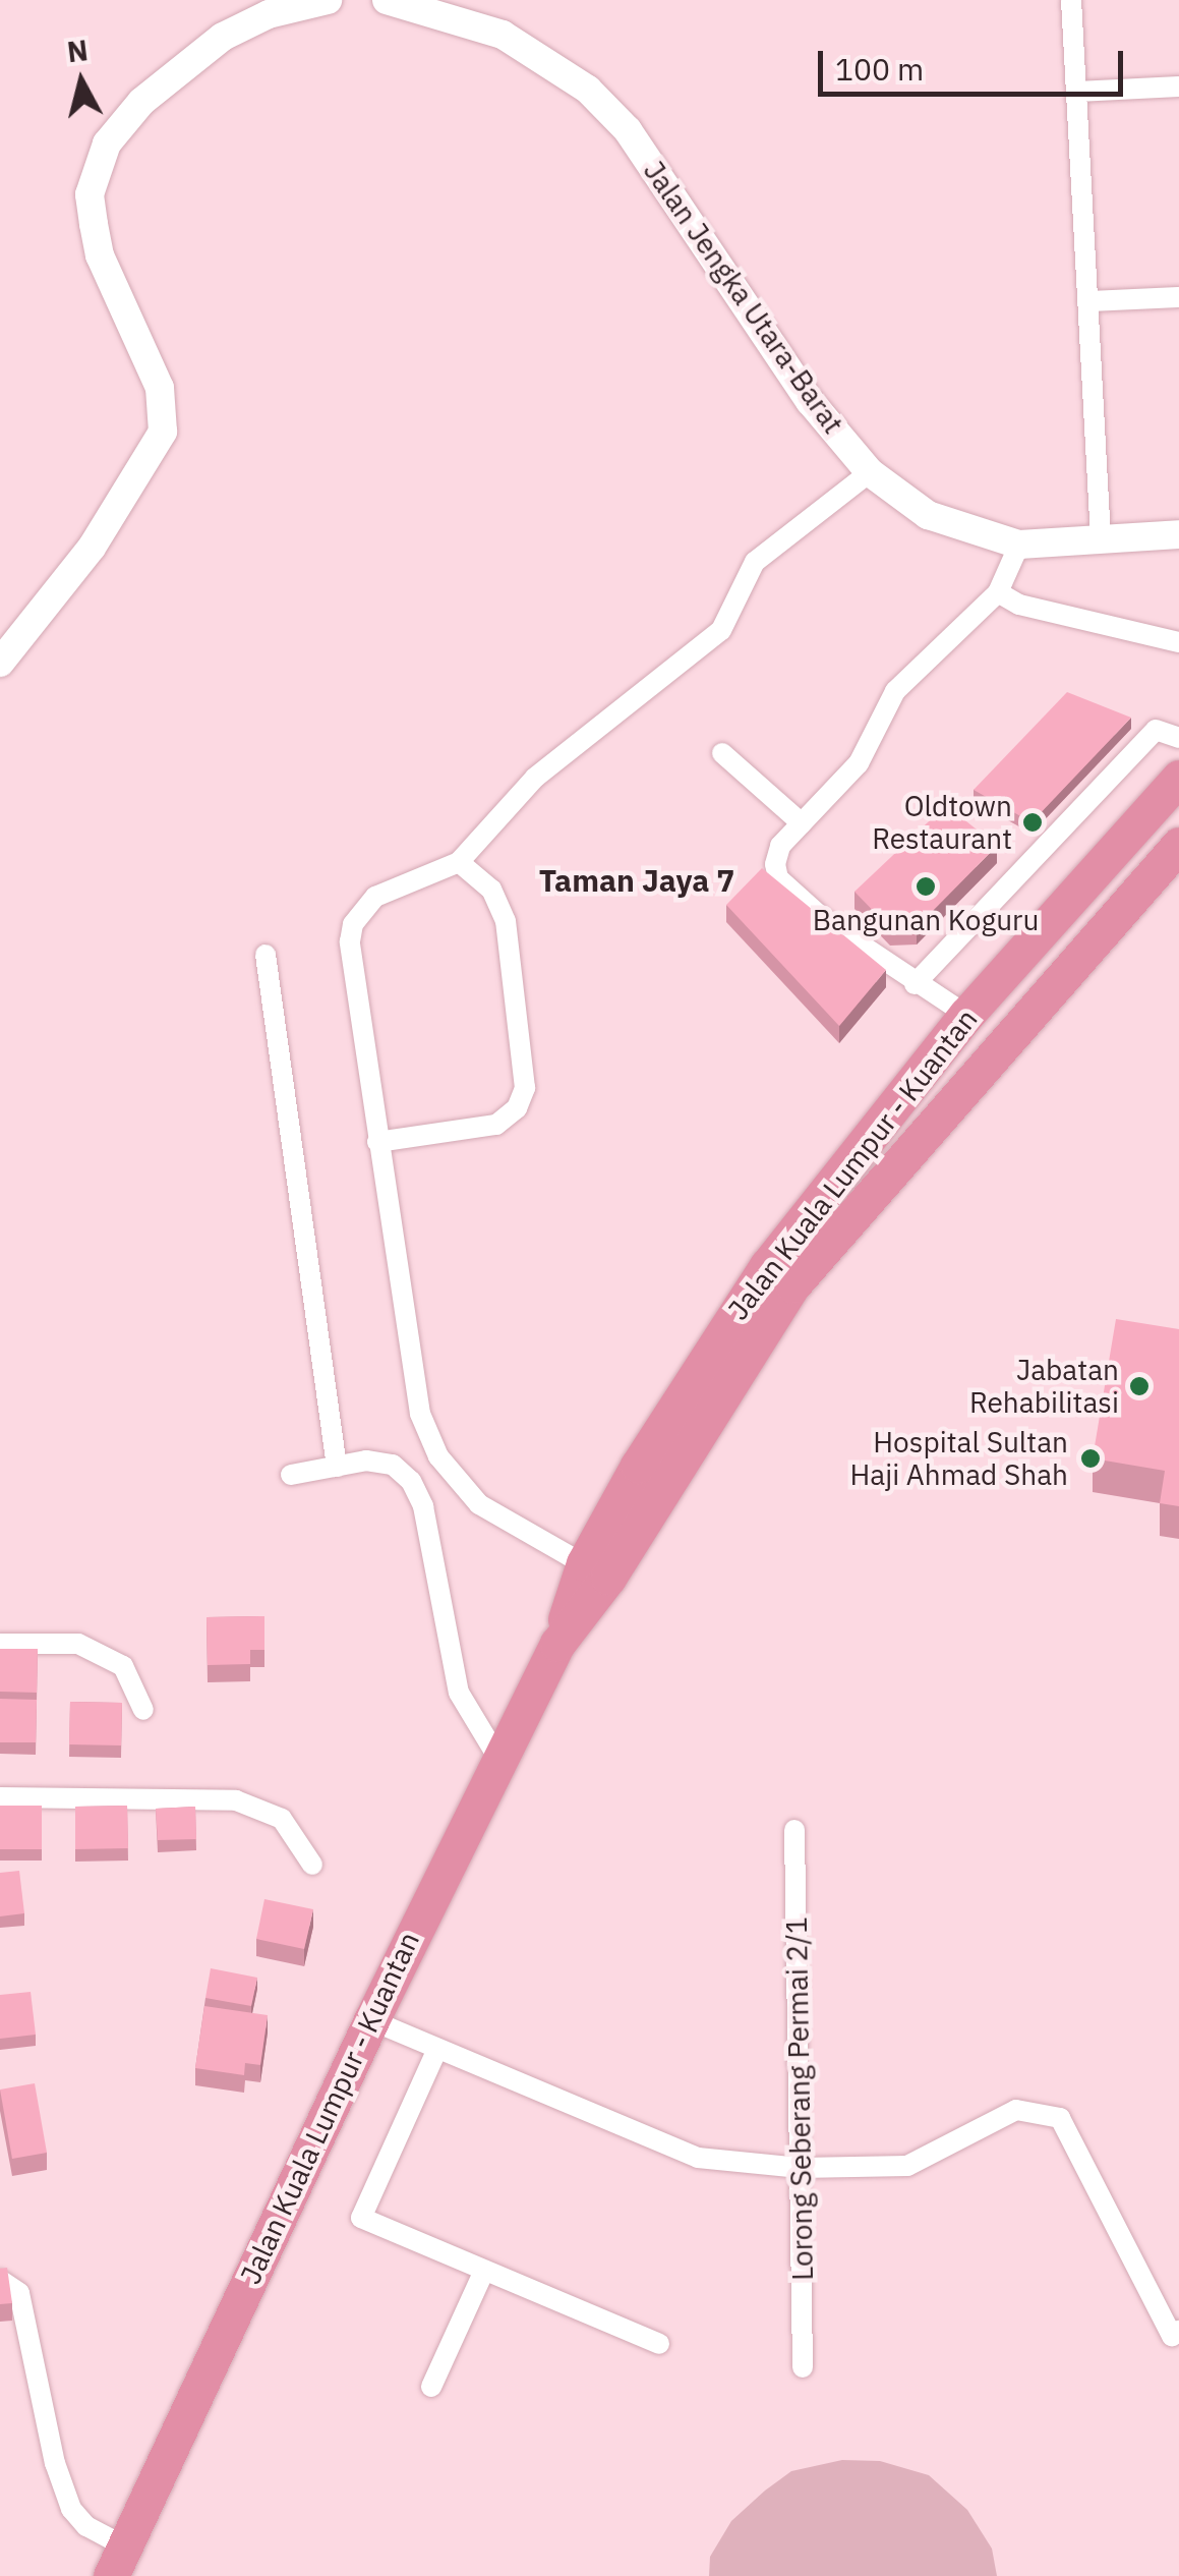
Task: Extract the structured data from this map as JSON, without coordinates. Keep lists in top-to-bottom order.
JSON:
{
  "streets": {
    "highway": ["Jalan Kuala Lumpur - Kuantan"],
    "street": ["Jalan Jengka Utara-Barat", "Lorong Seberang Permai 2/1"]
  },
  "districts": ["Taman Jaya 7"],
  "places": [
    "Oldtown Restaurant",
    "Bangunan Koguru",
    "Jabatan Rehabilitasi",
    "Hospital Sultan Haji Ahmad Shah"
  ],
  "scale_bar": "100 m",
  "north": "top"
}
